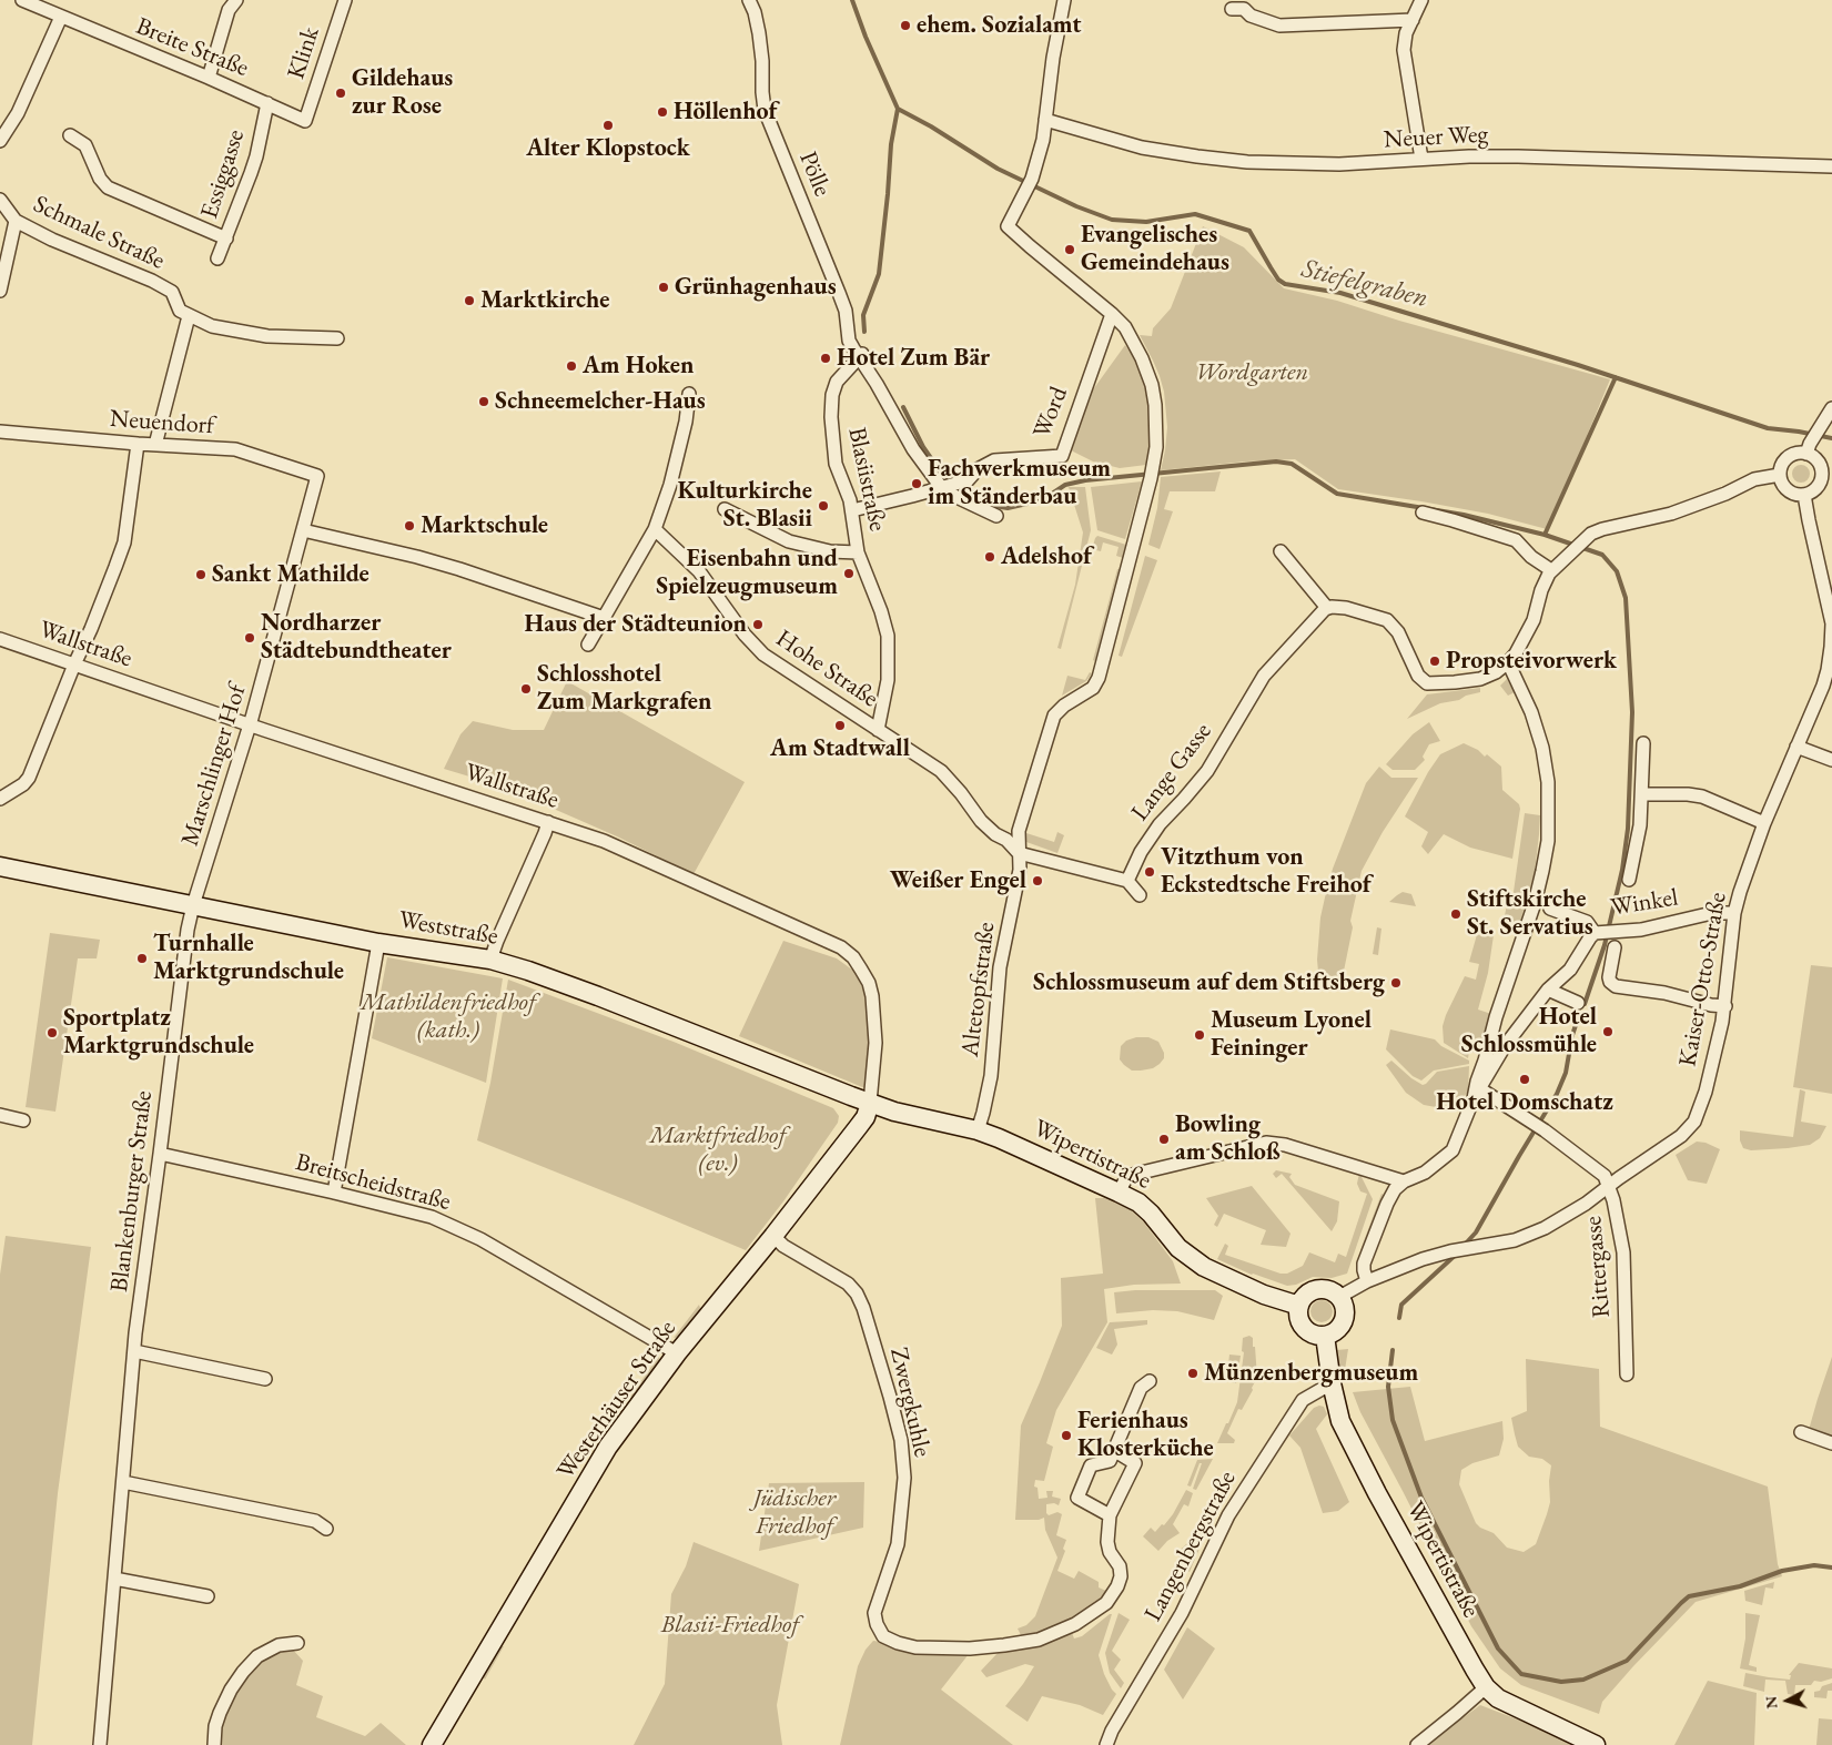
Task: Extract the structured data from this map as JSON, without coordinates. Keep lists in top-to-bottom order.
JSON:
{
  "streets": {
    "main road": ["Weststraße", "Wipertistraße", "Westerhäuser Straße"],
    "street": [
      "Breite Straße",
      "Klink",
      "Neuer Weg",
      "Essiggasse",
      "Pölle",
      "Schmale Straße",
      "Word",
      "Neuendorf",
      "Blasiistraße",
      "Wallstraße",
      "Hohe Straße",
      "Marschlinger Hof",
      "Lange Gasse",
      "Winkel",
      "Kaiser-Otto-Straße",
      "Altetopfstraße",
      "Breitscheidstraße",
      "Blankenburger Straße",
      "Rittergasse",
      "Zwergkuhle",
      "Langenbergstraße"
    ]
  },
  "crossings": [
    ["Breite Straße", "Klink"],
    ["Breite Straße", "Essiggasse"],
    ["Neuer Weg", "Altetopfstraße"],
    ["Pölle", "Blasiistraße"],
    ["Word", "Altetopfstraße"],
    ["Neuendorf", "Marschlinger Hof"],
    ["Blasiistraße", "Hohe Straße"],
    ["Wallstraße", "Marschlinger Hof"],
    ["Wallstraße", "Weststraße"],
    ["Wallstraße", "Wipertistraße"],
    ["Wallstraße", "Westerhäuser Straße"],
    ["Hohe Straße", "Altetopfstraße"],
    ["Marschlinger Hof", "Weststraße"],
    ["Marschlinger Hof", "Blankenburger Straße"],
    ["Winkel", "Kaiser-Otto-Straße"],
    ["Weststraße", "Wipertistraße"],
    ["Weststraße", "Blankenburger Straße"],
    ["Weststraße", "Westerhäuser Straße"],
    ["Kaiser-Otto-Straße", "Wipertistraße"],
    ["Kaiser-Otto-Straße", "Rittergasse"],
    ["Altetopfstraße", "Wipertistraße"],
    ["Wipertistraße", "Westerhäuser Straße"],
    ["Wipertistraße", "Langenbergstraße"],
    ["Breitscheidstraße", "Blankenburger Straße"],
    ["Breitscheidstraße", "Westerhäuser Straße"],
    ["Westerhäuser Straße", "Zwergkuhle"]
  ],
  "water": ["Stiefelgraben"],
  "parks": [
    "Wordgarten",
    "Mathildenfriedhof (kath.)",
    "Marktfriedhof (ev.)",
    "Jüdischer Friedhof",
    "Blasii-Friedhof"
  ],
  "places": [
    "ehem. Sozialamt",
    "Gildehaus zur Rose",
    "Höllenhof",
    "Alter Klopstock",
    "Evangelisches Gemeindehaus",
    "Grünhagenhaus",
    "Marktkirche",
    "Hotel Zum Bär",
    "Am Hoken",
    "Schneemelcher-Haus",
    "Fachwerkmuseum im Ständerbau",
    "Kulturkirche St. Blasii",
    "Marktschule",
    "Adelshof",
    "Eisenbahn und Spielzeugmuseum",
    "Sankt Mathilde",
    "Haus der Städteunion",
    "Nordharzer Städtebundtheater",
    "Propsteivorwerk",
    "Schlosshotel Zum Markgrafen",
    "Am Stadtwall",
    "Vitzthum von Eckstedtsche Freihof",
    "Weißer Engel",
    "Stiftskirche St. Servatius",
    "Turnhalle Marktgrundschule",
    "Schlossmuseum auf dem Stiftsberg",
    "Hotel Schlossmühle",
    "Sportplatz Marktgrundschule",
    "Museum Lyonel Feininger",
    "Hotel Domschatz",
    "Bowling am Schloß",
    "Münzenbergmuseum",
    "Ferienhaus Klosterküche"
  ],
  "north": "left"
}
